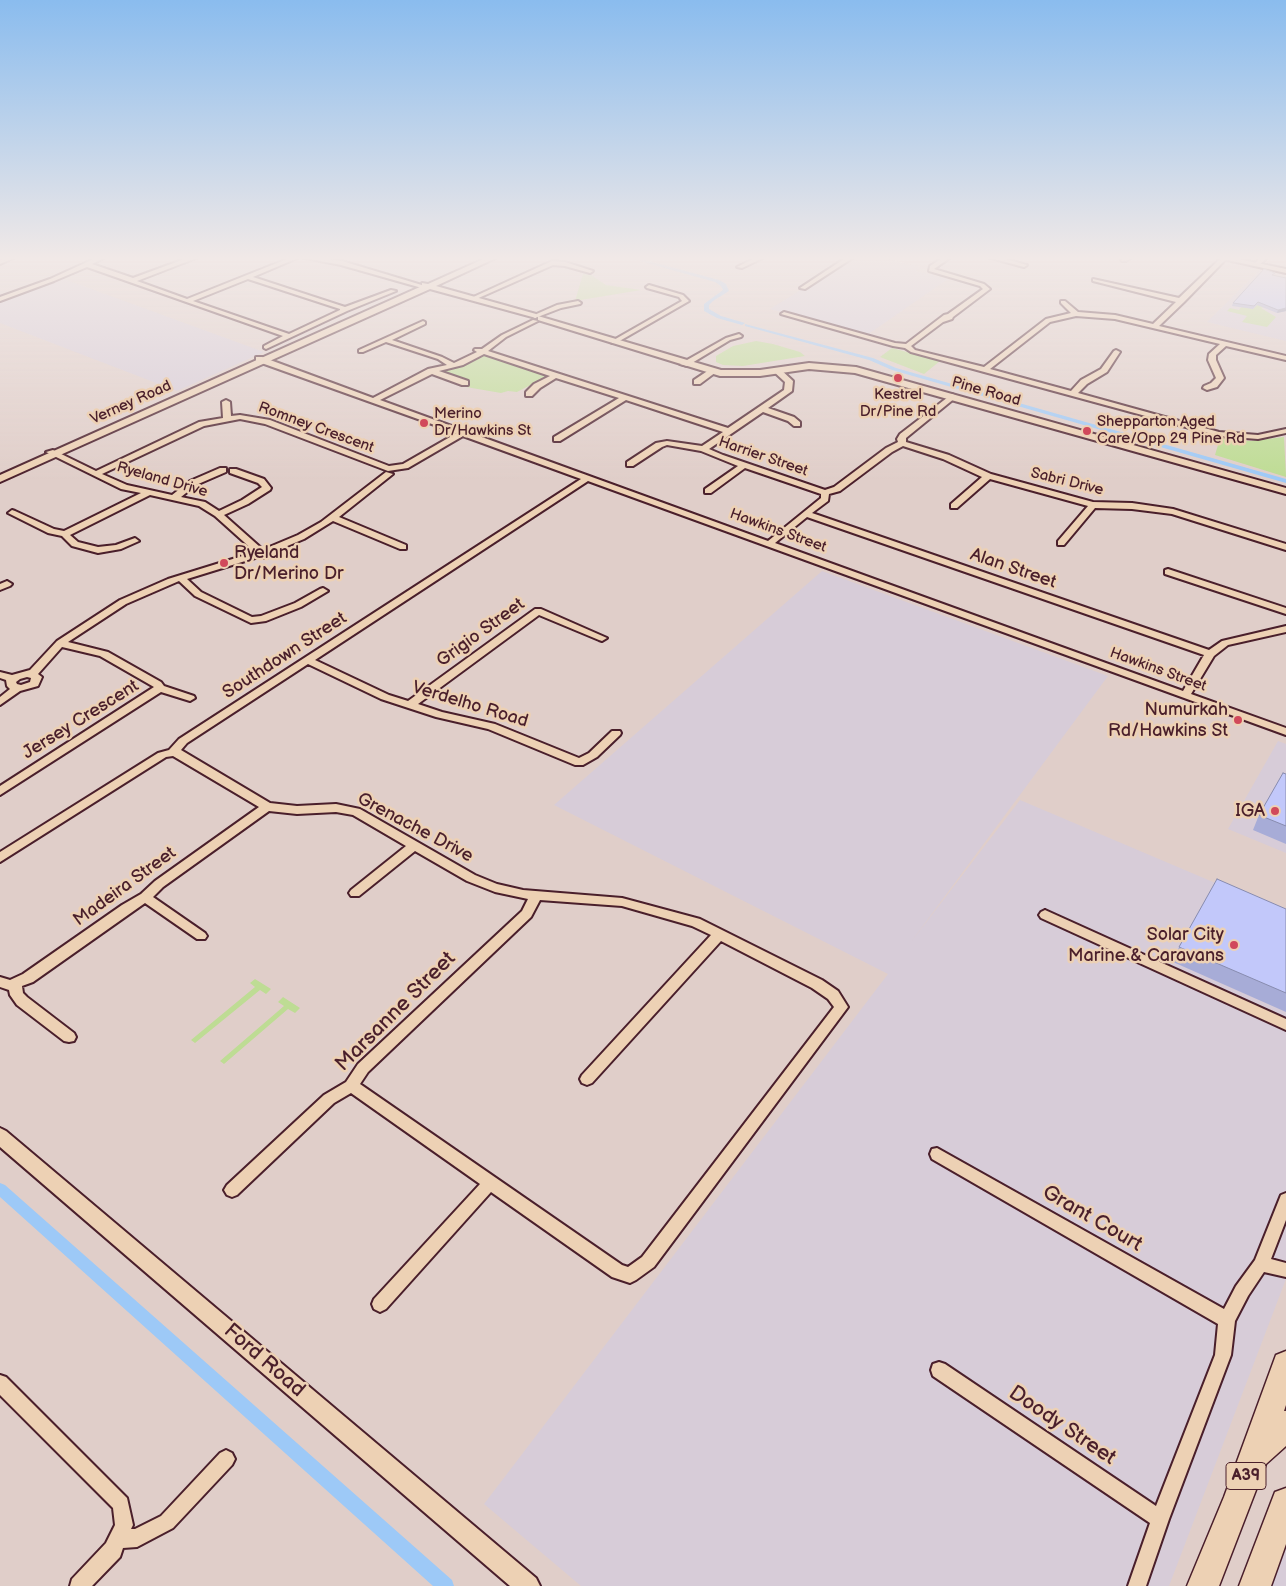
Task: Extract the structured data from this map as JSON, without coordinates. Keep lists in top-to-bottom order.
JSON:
{
  "streets": {
    "highway": ["A39"],
    "street": [
      "Pine Road",
      "Verney Road",
      "Romney Crescent",
      "Harrier Street",
      "Ryeland Drive",
      "Sabri Drive",
      "Hawkins Street",
      "Alan Street",
      "Grigio Street",
      "Southdown Street",
      "Verdelho Road",
      "Jersey Crescent",
      "Grenache Drive",
      "Madeira Street",
      "Marsanne Street",
      "Grant Court",
      "Ford Road",
      "Doody Street"
    ]
  },
  "crossings": [
    ["Pine Road", "Harrier Street"],
    ["Verney Road", "Ryeland Drive"],
    ["Verney Road", "Hawkins Street"],
    ["Romney Crescent", "Ryeland Drive"],
    ["Hawkins Street", "Southdown Street"],
    ["Grigio Street", "Verdelho Road"],
    ["Southdown Street", "Verdelho Road"],
    ["Southdown Street", "Grenache Drive"],
    ["Grenache Drive", "Madeira Street"],
    ["Grenache Drive", "Marsanne Street"]
  ],
  "places": [
    "Kestrel Dr/Pine Rd",
    "Merino Dr/Hawkins St",
    "Shepparton Aged Care/Opp 29 Pine Rd",
    "Ryeland Dr/Merino Dr",
    "Numurkah Rd/Hawkins St",
    "IGA",
    "Solar City Marine & Caravans"
  ]
}
